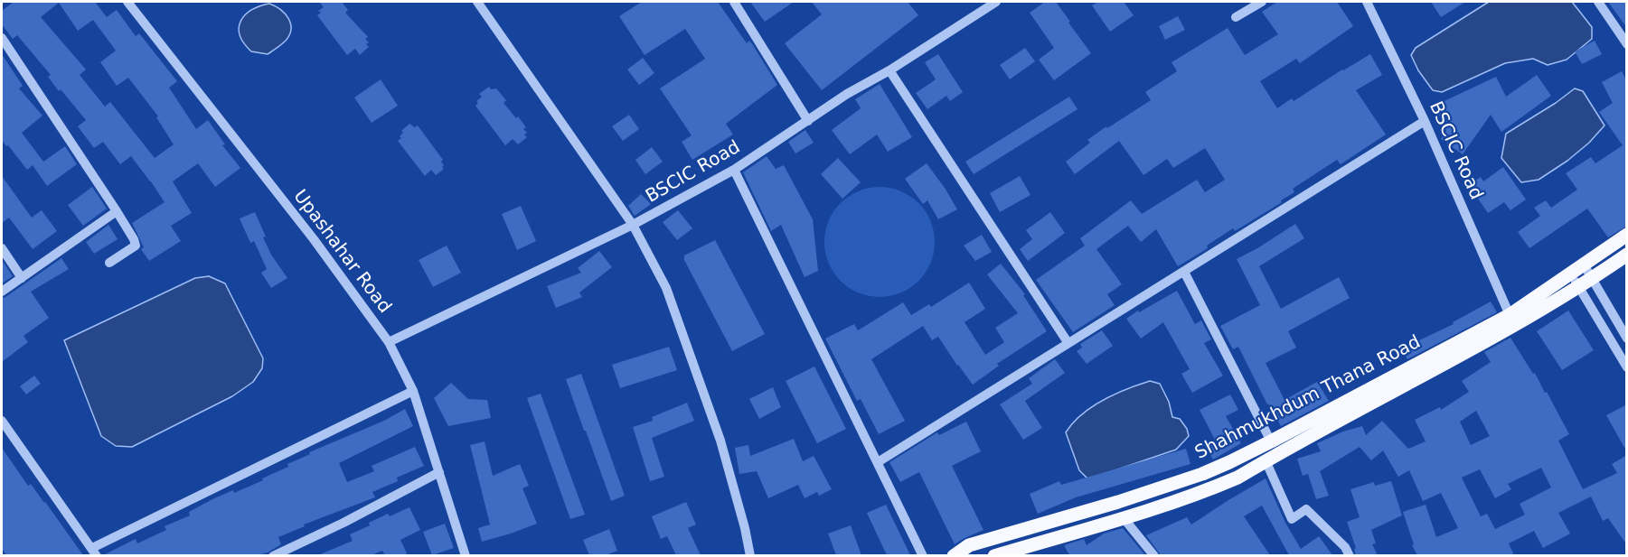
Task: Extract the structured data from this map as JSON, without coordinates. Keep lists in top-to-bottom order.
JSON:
{
  "streets": {
    "main road": ["Shahmukhdum Thana Road"],
    "street": ["BSCIC Road", "Upashahar Road"]
  },
  "crossings": [
    ["BSCIC Road", "Upashahar Road"],
    ["BSCIC Road", "Shahmukhdum Thana Road"]
  ]
}
